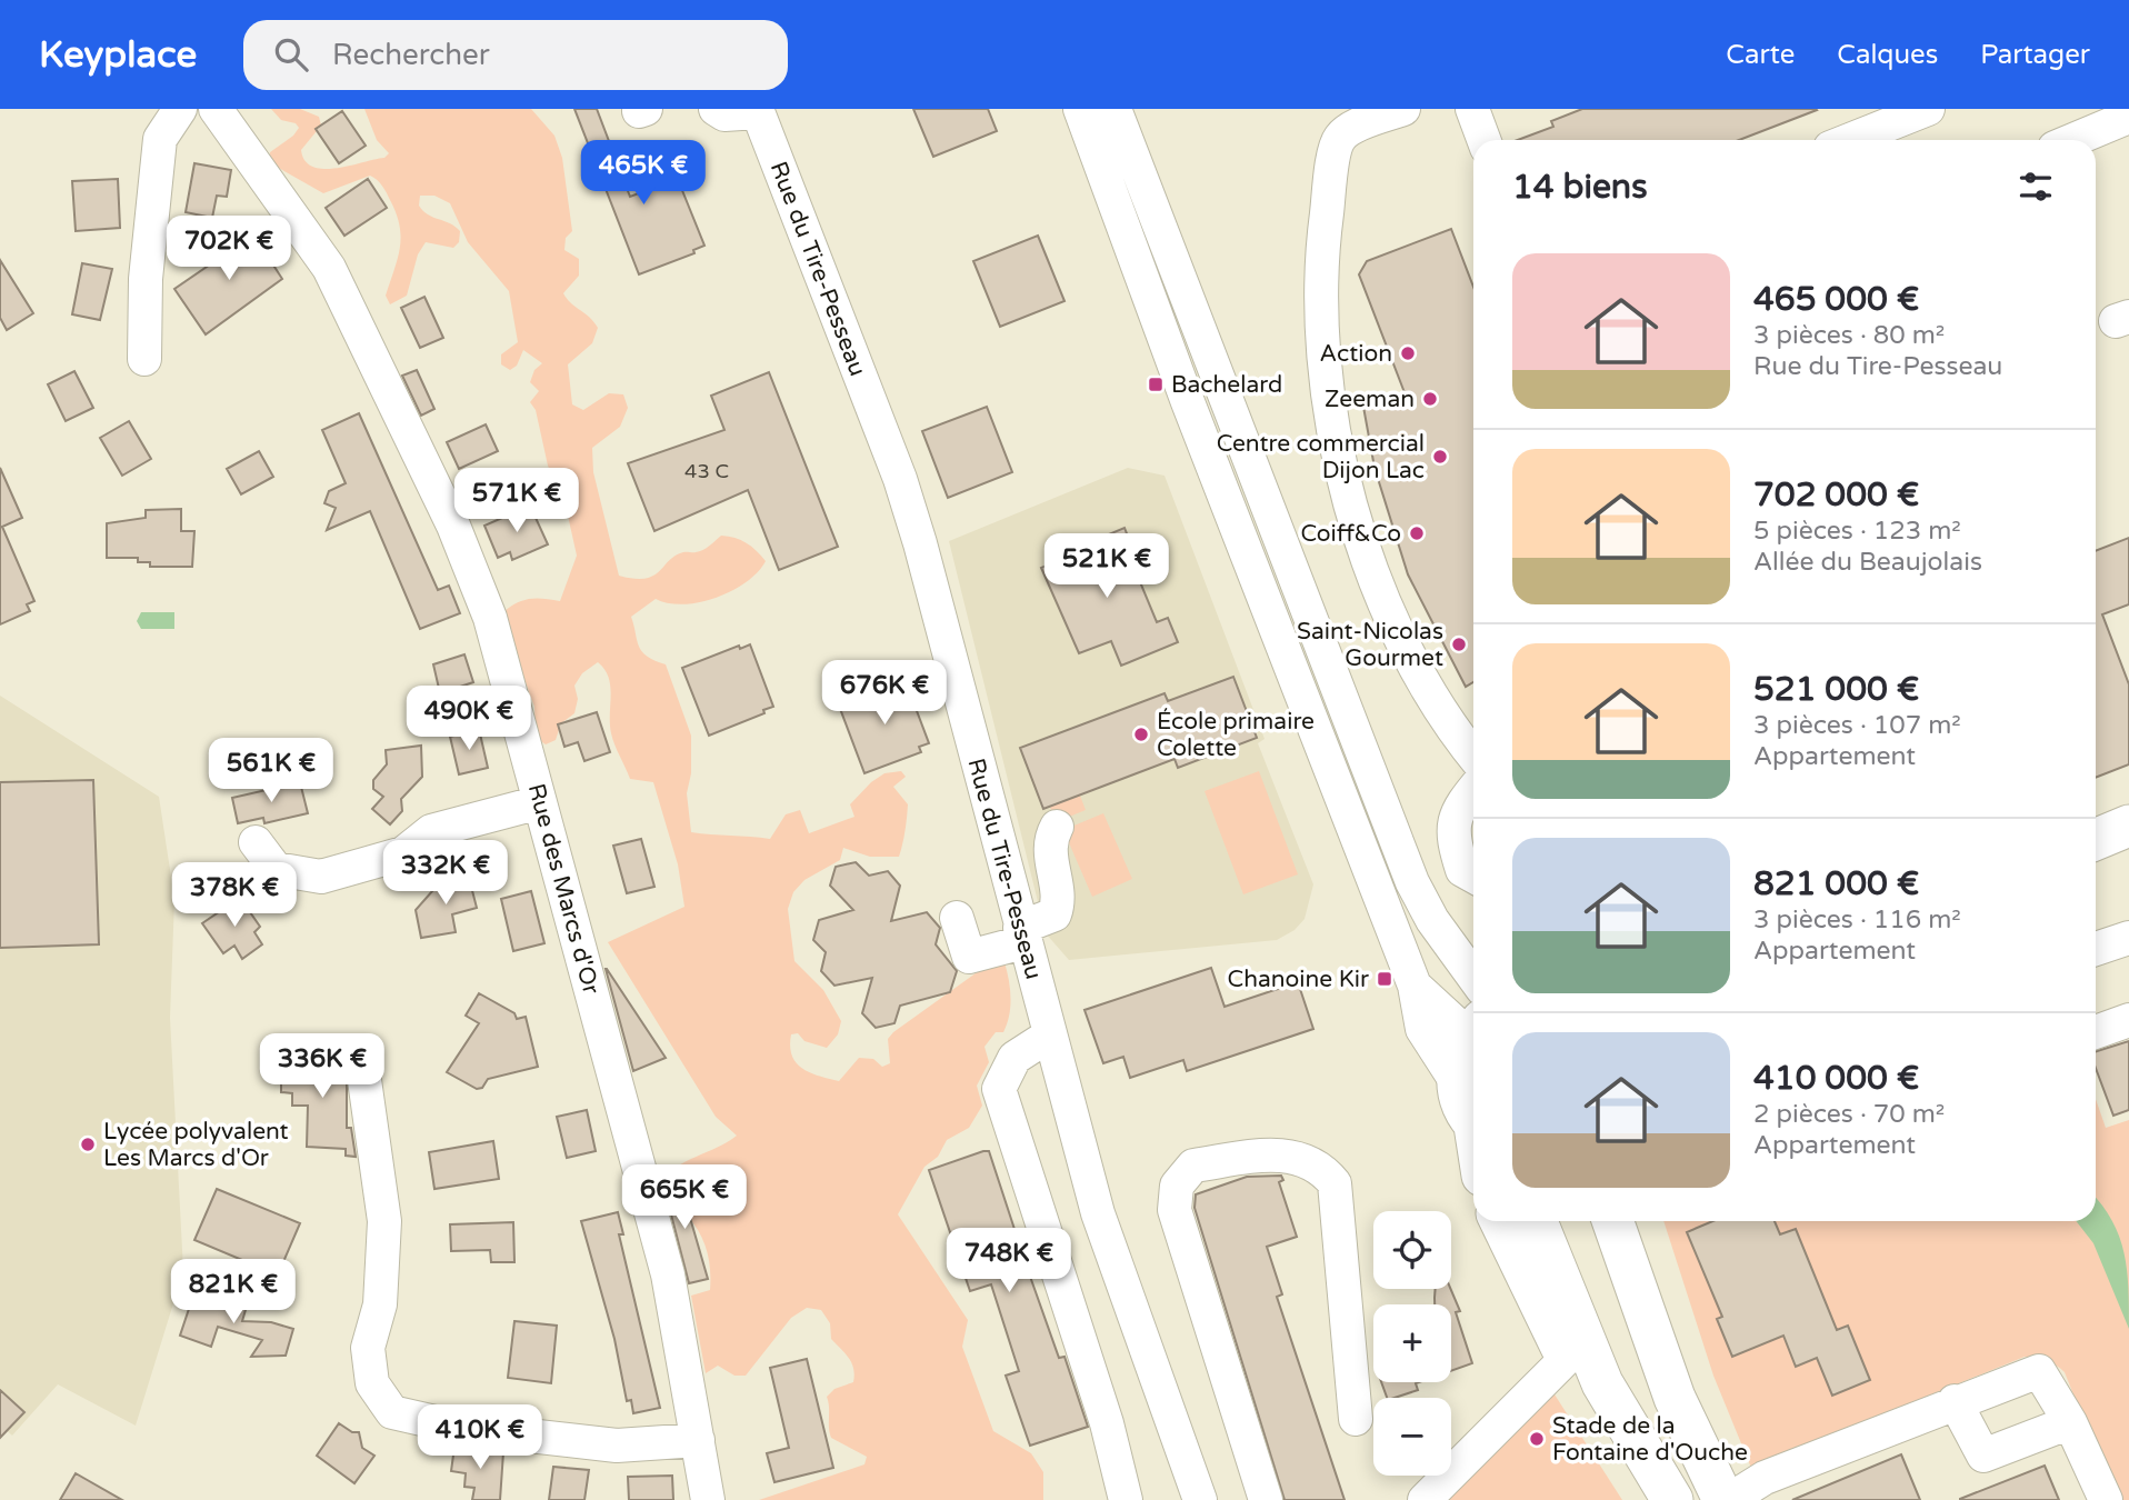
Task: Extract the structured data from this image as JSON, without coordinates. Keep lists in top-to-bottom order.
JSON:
{
  "streets": {
    "street": ["Rue du Tire-Pesseau", "Rue des Marcs d'Or"]
  },
  "places": {
    "other": [
      "Action",
      "Zeeman",
      "Centre commercial Dijon Lac",
      "Coiff&Co",
      "Saint-Nicolas Gourmet",
      "École primaire Colette",
      "Lycée polyvalent Les Marcs d'Or",
      "Stade de la Fontaine d'Ouche"
    ],
    "transit": ["Bachelard", "Chanoine Kir"]
  },
  "house_numbers": ["43 C"],
  "page": {
    "header": "Keyplace",
    "search": "Rechercher",
    "nav": ["Carte", "Calques", "Partager"],
    "price": [
      "465K €",
      "702K €",
      "571K €",
      "521K €",
      "676K €",
      "490K €",
      "561K €",
      "332K €",
      "378K €",
      "336K €",
      "665K €",
      "748K €",
      "821K €",
      "410K €"
    ],
    "heading": "14 biens",
    "list": [
      {
        "name": "465 000 €",
        "note": "3 pièces · 80 m² · Rue du Tire-Pesseau"
      },
      {
        "name": "702 000 €",
        "note": "5 pièces · 123 m² · Allée du Beaujolais"
      },
      {
        "name": "521 000 €",
        "note": "3 pièces · 107 m² · Appartement"
      },
      {
        "name": "821 000 €",
        "note": "3 pièces · 116 m² · Appartement"
      },
      {
        "name": "410 000 €",
        "note": "2 pièces · 70 m² · Appartement"
      }
    ],
    "map_buttons": ["+", "−"]
  }
}
